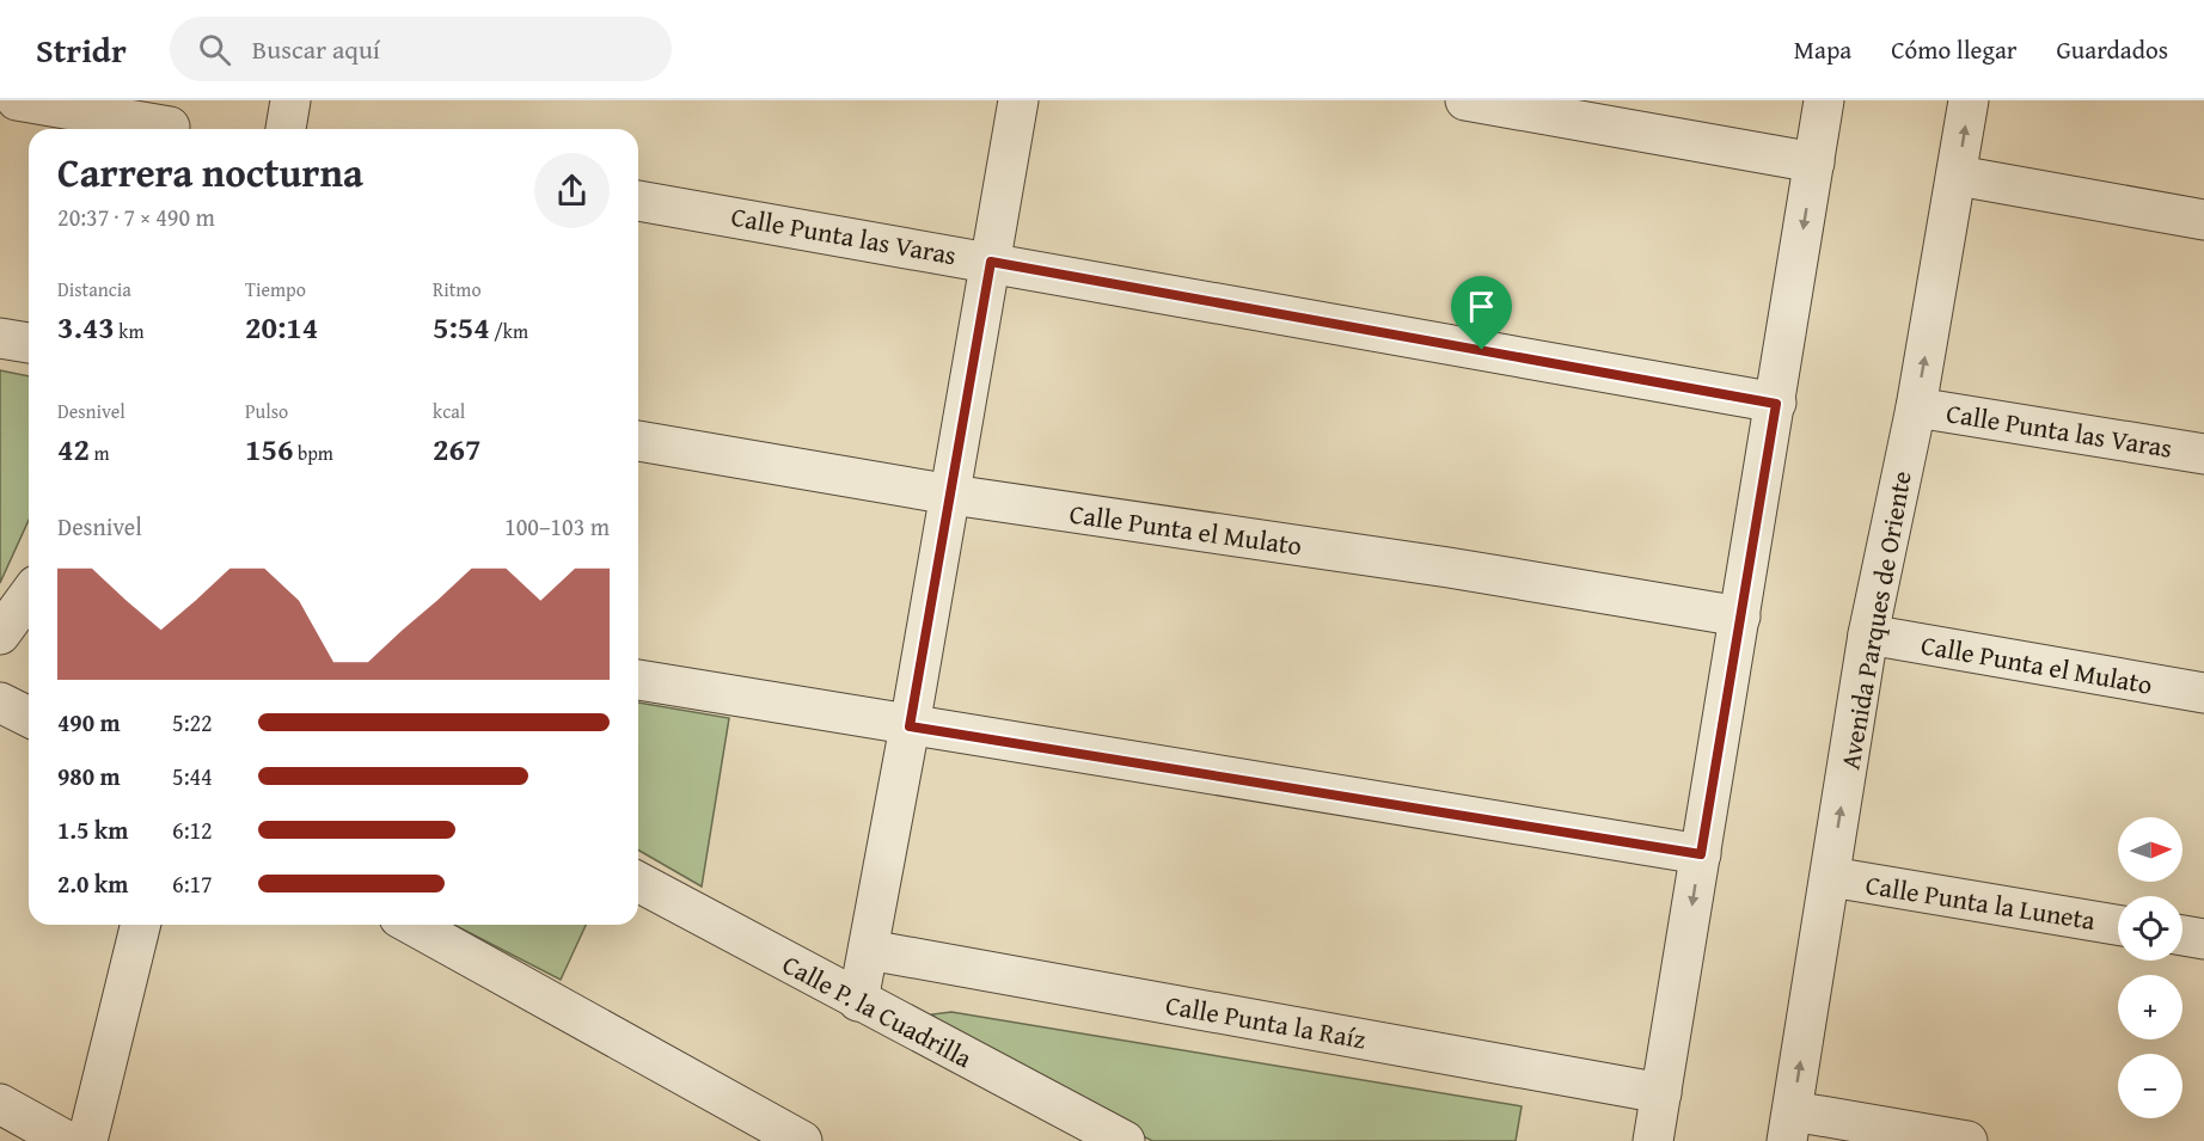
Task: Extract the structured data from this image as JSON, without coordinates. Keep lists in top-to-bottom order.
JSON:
{
  "streets": {
    "street": [
      "Calle Punta las Varas",
      "Calle Punta el Mulato",
      "Avenida Parques de Oriente",
      "Calle Punta la Luneta",
      "Calle P. la Cuadrilla",
      "Calle Punta la Raíz"
    ]
  },
  "crossings": [
    ["Calle Punta las Varas", "Avenida Parques de Oriente"],
    ["Calle Punta el Mulato", "Avenida Parques de Oriente"],
    ["Avenida Parques de Oriente", "Calle Punta la Luneta"]
  ],
  "north": "right",
  "page": {
    "header": "Stridr",
    "search": "Buscar aquí",
    "nav": ["Mapa", "Cómo llegar", "Guardados"],
    "heading": ["Carrera nocturna", "20:37 · 7 × 490 m"],
    "stats": [
      ["Distancia", "3.43 km"],
      ["Tiempo", "20:14"],
      ["Ritmo", "5:54 /km"],
      ["Desnivel", "42 m"],
      ["Pulso", "156 bpm"],
      ["kcal", "267"]
    ],
    "chart": ["Desnivel", "100–103 m"],
    "list": [
      {
        "name": "490 m",
        "note": "5:22"
      },
      {
        "name": "980 m",
        "note": "5:44"
      },
      {
        "name": "1.5 km",
        "note": "6:12"
      },
      {
        "name": "2.0 km",
        "note": "6:17"
      }
    ],
    "map_buttons": ["+", "−"]
  }
}
